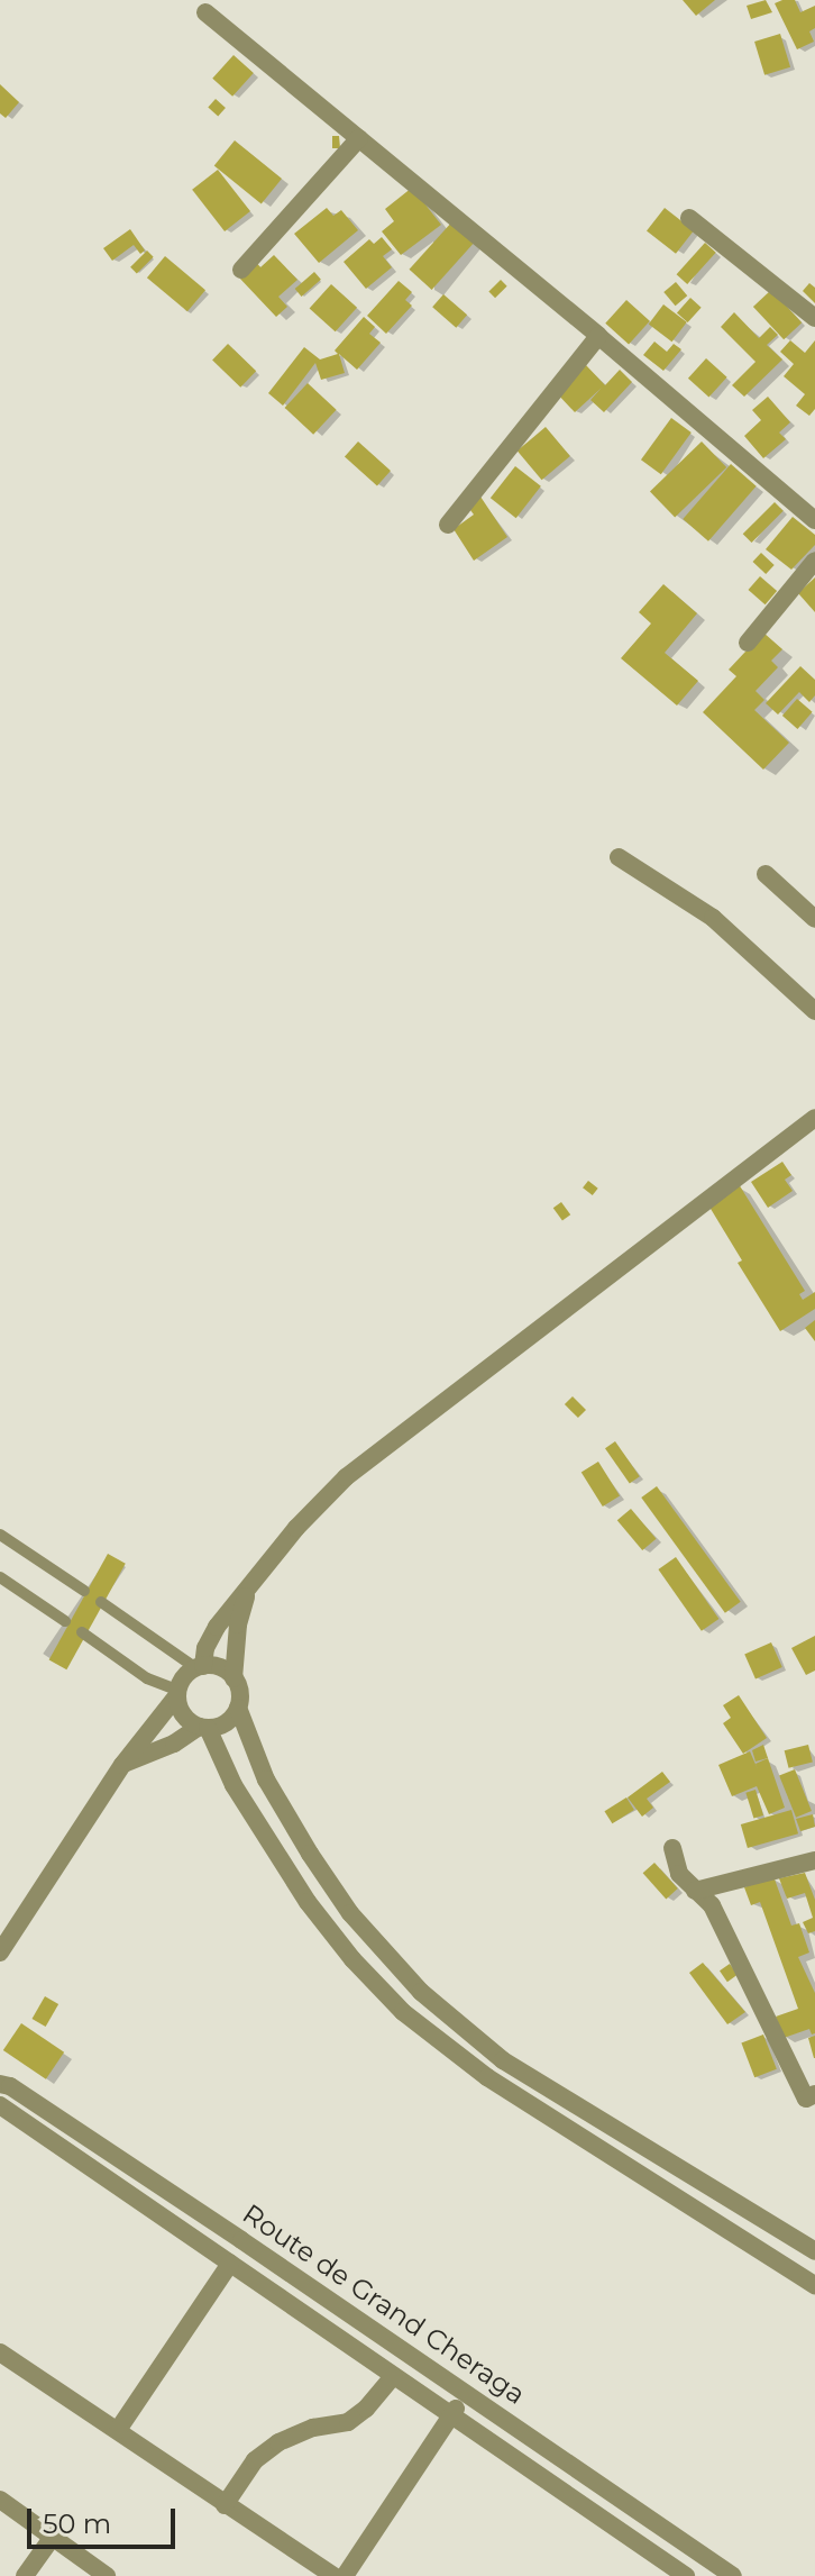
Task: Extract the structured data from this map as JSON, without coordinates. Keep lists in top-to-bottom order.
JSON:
{
  "streets": {
    "street": ["Route de Grand Cheraga"]
  },
  "scale_bar": "50 m"
}
